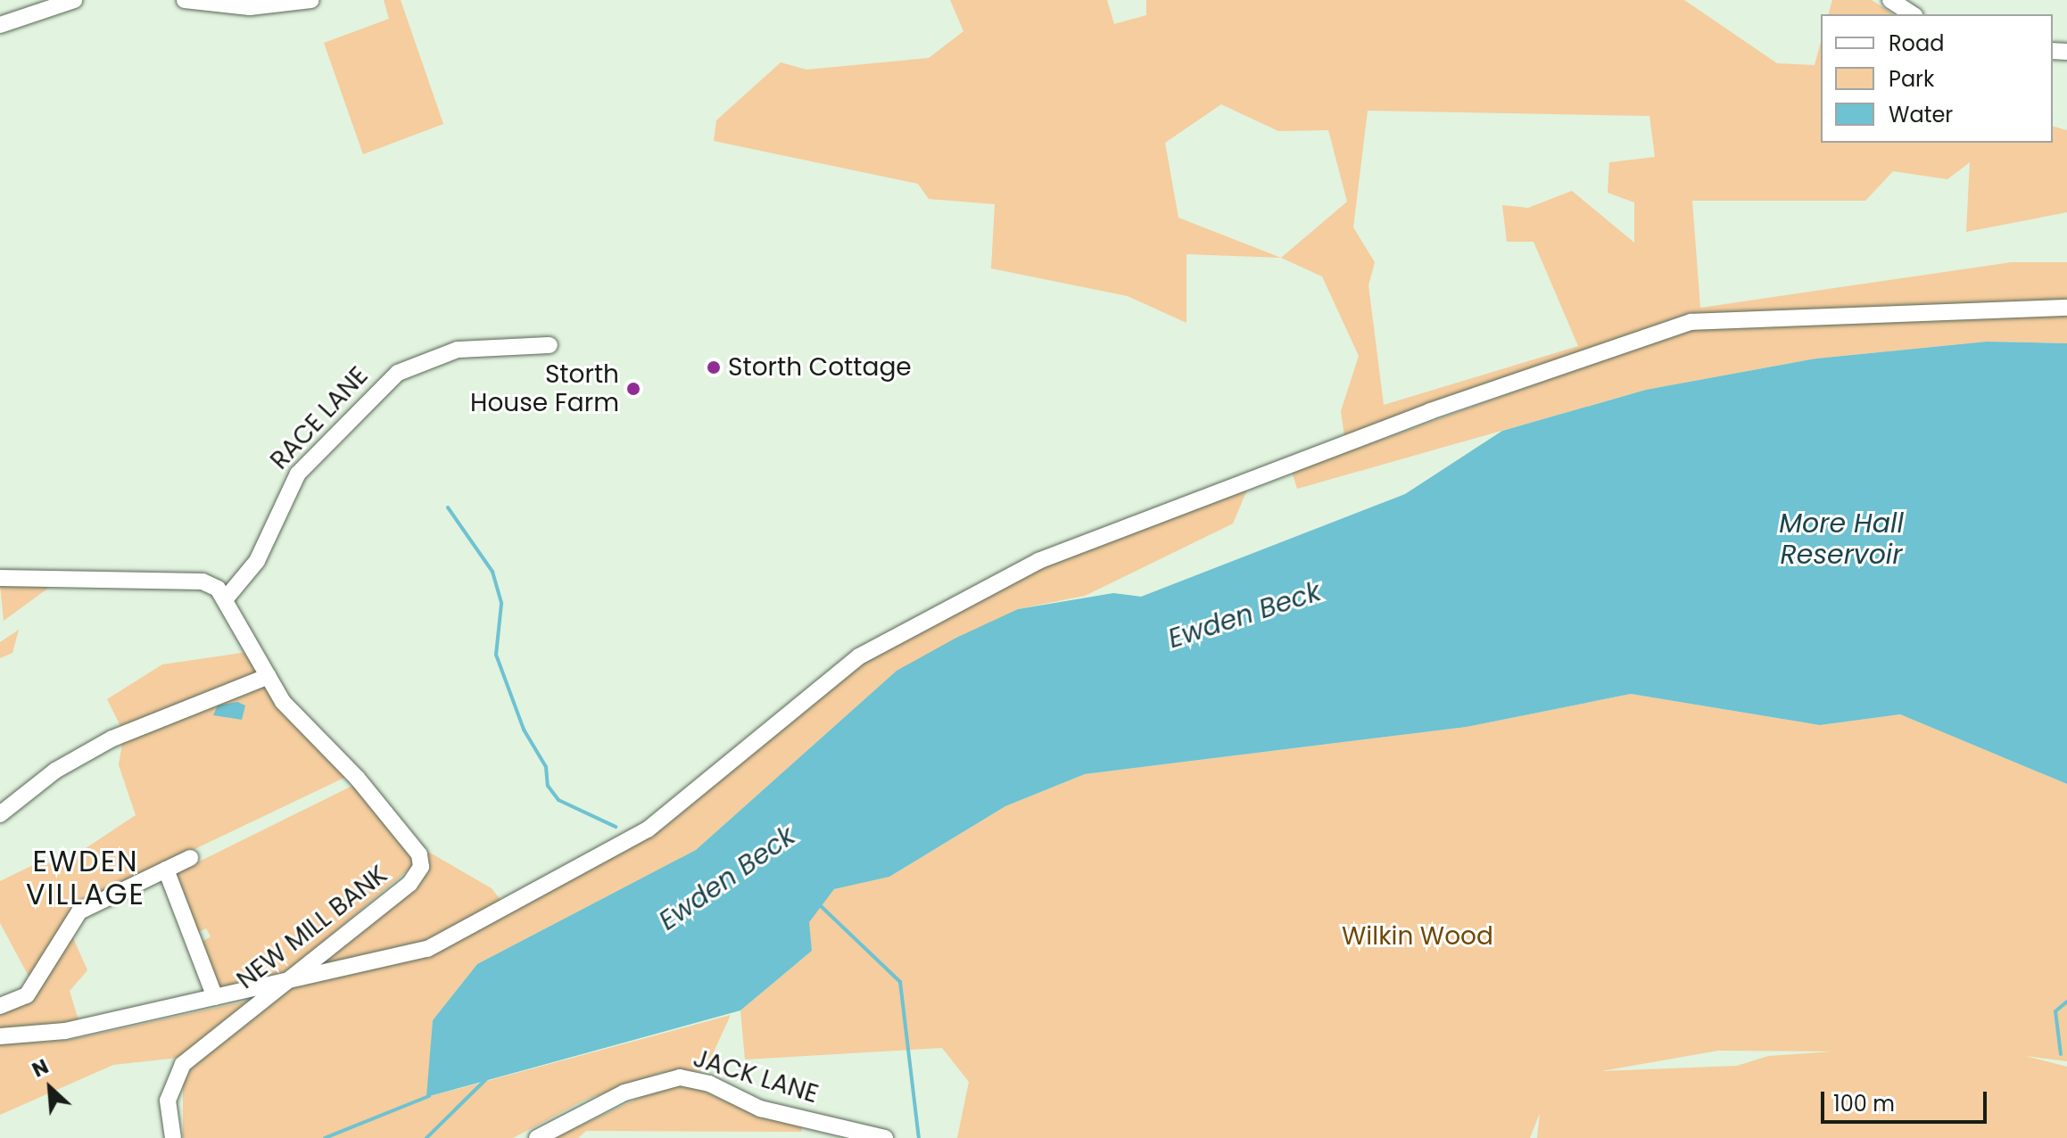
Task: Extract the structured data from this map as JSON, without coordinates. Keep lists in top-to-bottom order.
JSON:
{
  "streets": {
    "street": ["RACE LANE", "NEW MILL BANK", "JACK LANE"]
  },
  "crossings": [
    ["RACE LANE", "NEW MILL BANK"]
  ],
  "districts": ["EWDEN VILLAGE"],
  "water": ["More Hall Reservoir", "Ewden Beck"],
  "parks": ["Wilkin Wood"],
  "places": ["Storth Cottage", "Storth House Farm"],
  "legend": ["Road", "Park", "Water"],
  "scale_bar": "100 m",
  "north": "top left"
}
